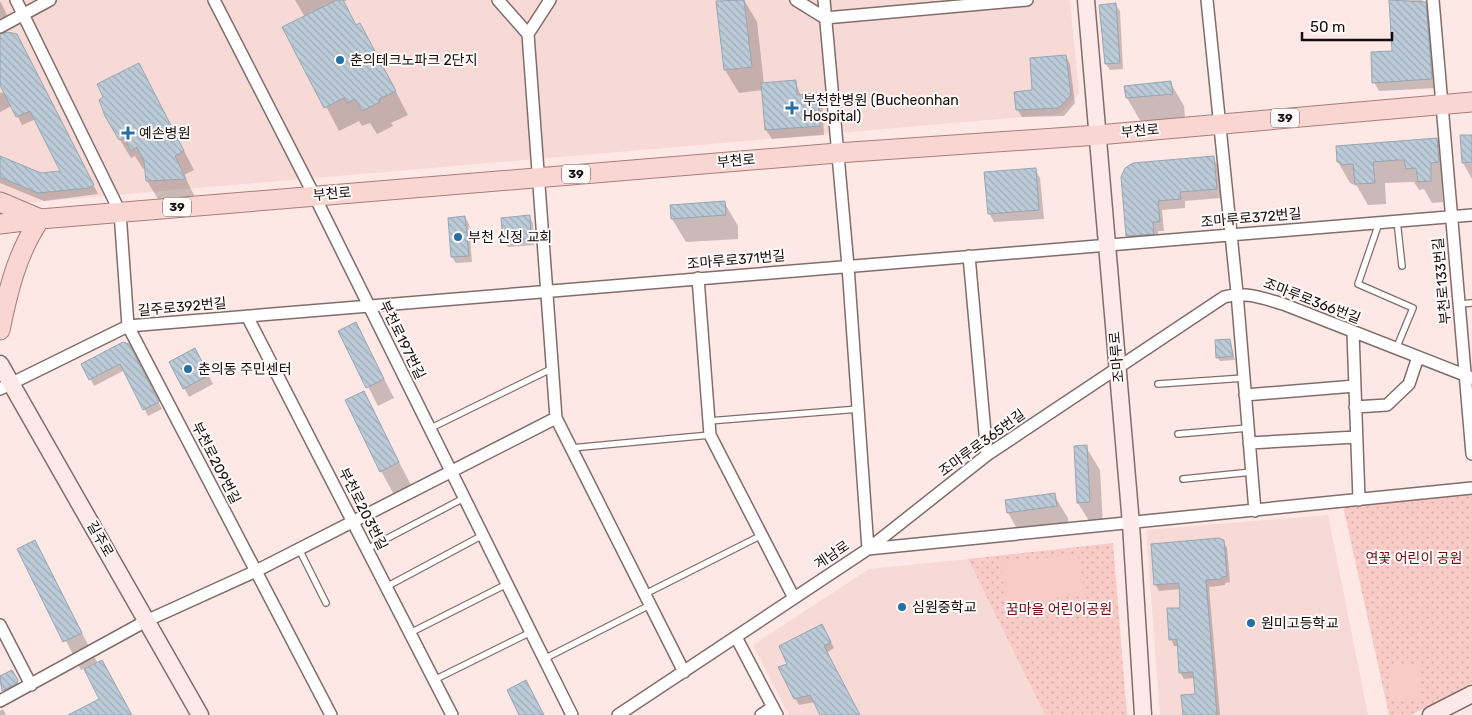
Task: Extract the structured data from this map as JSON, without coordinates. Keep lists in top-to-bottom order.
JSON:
{
  "streets": {
    "main road": ["39", "부천로"],
    "street": [
      "조마루로372번길",
      "조마루로371번길",
      "부천로133번길",
      "조마루로366번길",
      "길주로392번길",
      "부천로197번길",
      "조마루로",
      "조마루로365번길",
      "부천로209번길",
      "부천로203번길",
      "길주로",
      "계남로"
    ]
  },
  "crossings": [
    ["부천로", "부천로133번길"],
    ["부천로", "부천로197번길"],
    ["부천로", "조마루로"],
    ["부천로", "부천로209번길"],
    ["조마루로372번길", "조마루로371번길"],
    ["조마루로372번길", "부천로133번길"],
    ["조마루로372번길", "조마루로"],
    ["조마루로371번길", "길주로392번길"],
    ["조마루로371번길", "부천로197번길"],
    ["조마루로371번길", "조마루로"],
    ["부천로133번길", "조마루로366번길"],
    ["길주로392번길", "부천로197번길"],
    ["길주로392번길", "부천로209번길"],
    ["길주로392번길", "부천로203번길"],
    ["길주로392번길", "길주로"],
    ["조마루로", "조마루로365번길"],
    ["조마루로", "계남로"],
    ["조마루로365번길", "계남로"]
  ],
  "parks": ["연꽃 어린이 공원", "꿈마을 어린이공원"],
  "places": {
    "other": [
      "춘의테크노파크 2단지",
      "부천 신정 교회",
      "춘의동 주민센터",
      "심원중학교",
      "원미고등학교"
    ],
    "health": ["부천한병원 (Bucheonhan Hospital)", "예손병원"]
  },
  "scale_bar": "50 m"
}
